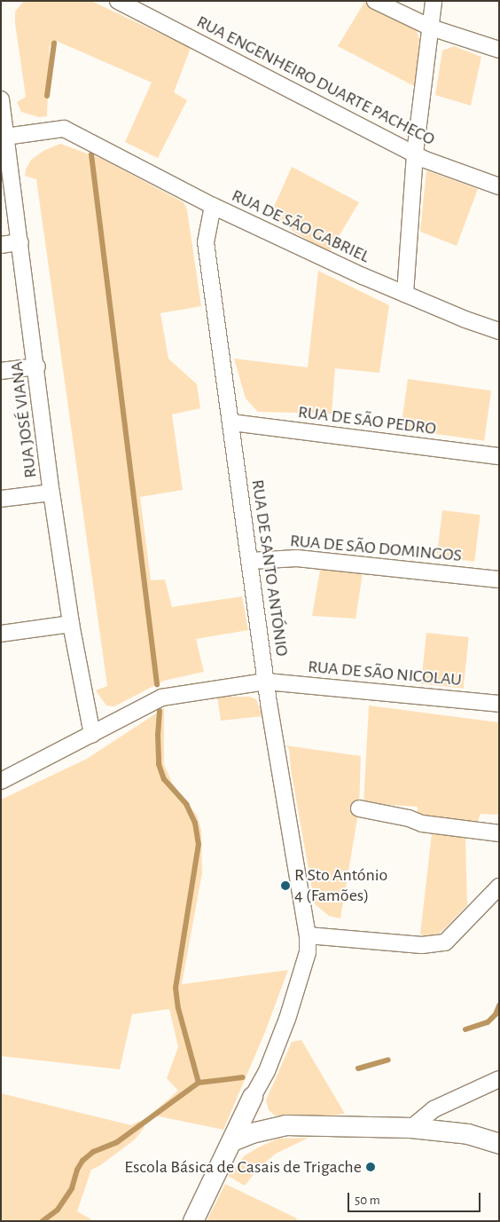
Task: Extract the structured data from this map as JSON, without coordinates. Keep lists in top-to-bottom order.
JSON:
{
  "streets": {
    "street": [
      "RUA ENGENHEIRO DUARTE PACHECO",
      "RUA DE SÃO GABRIEL",
      "RUA JOSÉ VIANA",
      "RUA DE SÃO PEDRO",
      "RUA DE SÃO DOMINGOS",
      "RUA DE SANTO ANTÓNIO",
      "RUA DE SÃO NICOLAU"
    ]
  },
  "crossings": [
    ["RUA DE SÃO GABRIEL", "RUA JOSÉ VIANA"],
    ["RUA DE SÃO GABRIEL", "RUA DE SANTO ANTÓNIO"],
    ["RUA JOSÉ VIANA", "RUA DE SÃO NICOLAU"],
    ["RUA DE SÃO PEDRO", "RUA DE SANTO ANTÓNIO"],
    ["RUA DE SÃO DOMINGOS", "RUA DE SANTO ANTÓNIO"],
    ["RUA DE SANTO ANTÓNIO", "RUA DE SÃO NICOLAU"]
  ],
  "places": ["R Sto António 4 (Famões)", "Escola Básica de Casais de Trigache"],
  "scale_bar": "50 m"
}
